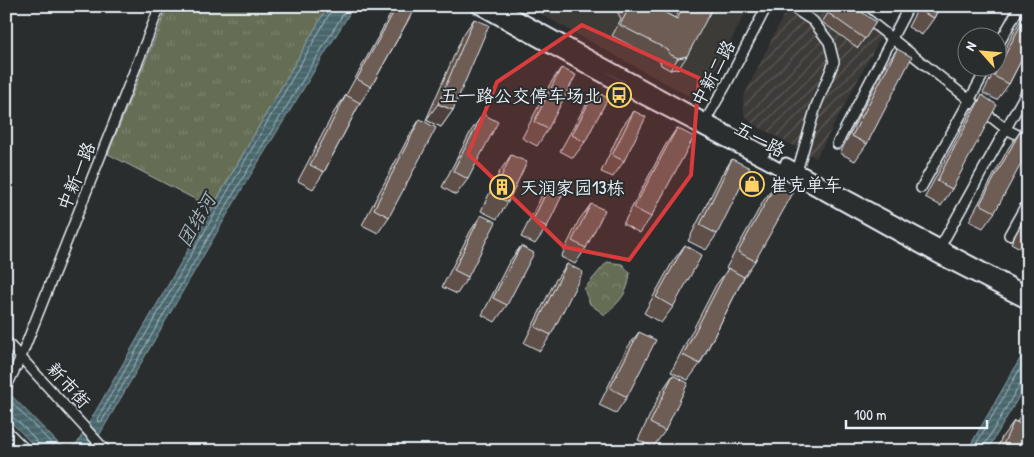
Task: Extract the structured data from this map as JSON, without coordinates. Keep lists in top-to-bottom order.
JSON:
{
  "streets": {
    "main road": ["五一路"],
    "street": ["中新二路", "中新一路", "新市街"]
  },
  "crossings": [
    ["中新二路", "五一路"],
    ["中新一路", "新市街"]
  ],
  "water": ["团结河"],
  "places": {
    "bus stop": ["五一路公交停车场北"],
    "shop": ["崔克单车"],
    "building": ["天润家园13栋"]
  },
  "scale_bar": "100 m",
  "north": "top left"
}
